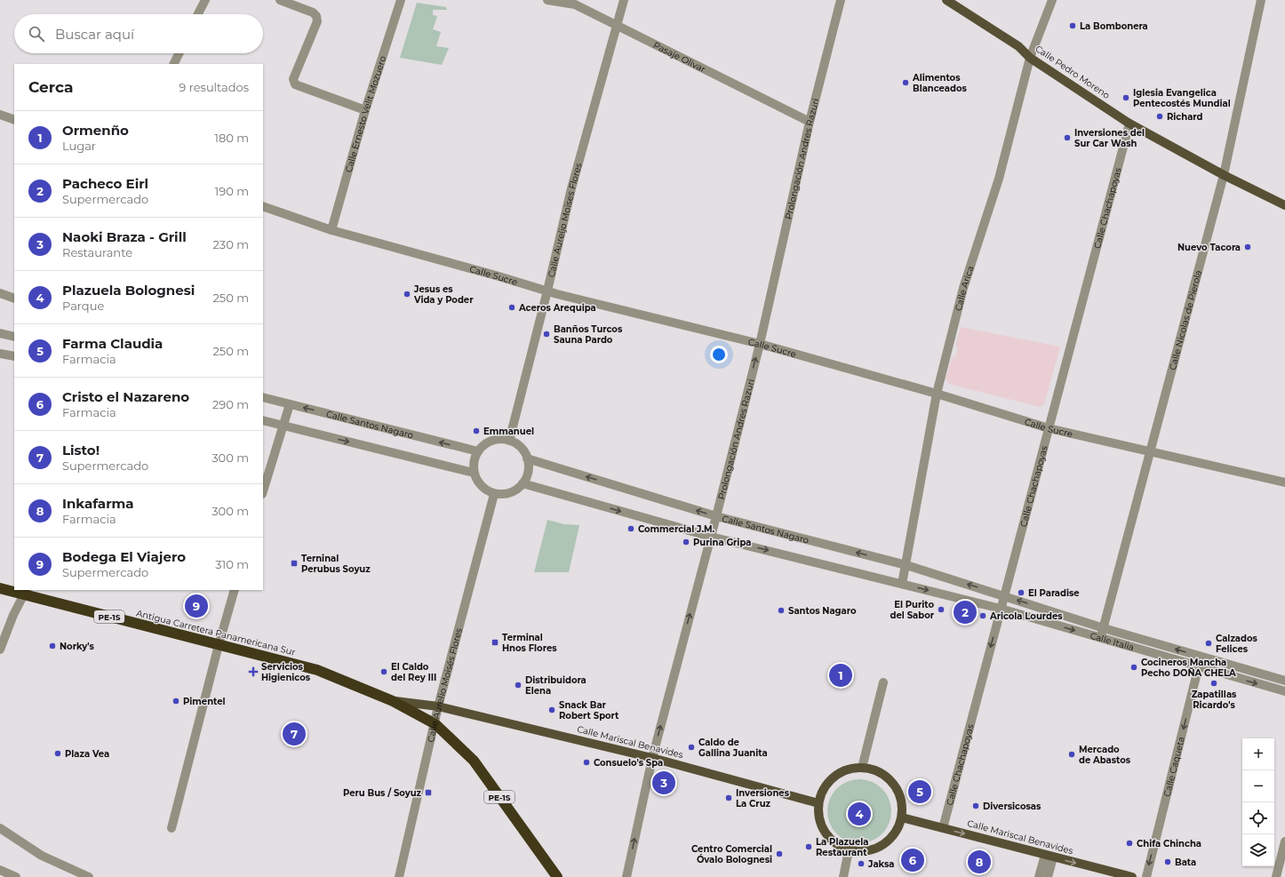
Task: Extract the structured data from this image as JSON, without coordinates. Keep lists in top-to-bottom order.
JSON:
{
  "streets": {
    "highway": ["PE-1S", "Antigua Carretera Panamericana Sur"],
    "main road": ["Calle Pedro Moreno", "Calle Mariscal Benavides"],
    "street": [
      "Pasaje Olivar",
      "Calle Ernesto Velit Mozuero",
      "Prolongación Andres Razuri",
      "Calle Chachapoyas",
      "Calle Aureljo Moises Flores",
      "Calle Sucre",
      "Calle Arica",
      "Calle Nicolas de Pierola",
      "Calle Santos Nagaro",
      "Calle Italia",
      "Calle Aurelio Moisés Flores",
      "Calle Caqueta"
    ]
  },
  "crossings": [
    ["Pasaje Olivar", "Prolongación Andres Razuri"],
    ["Pasaje Olivar", "Calle Aureljo Moises Flores"],
    ["Calle Pedro Moreno", "Calle Chachapoyas"],
    ["Calle Pedro Moreno", "Calle Arica"],
    ["Calle Pedro Moreno", "Calle Nicolas de Pierola"],
    ["Calle Ernesto Velit Mozuero", "Calle Sucre"],
    ["Prolongación Andres Razuri", "Calle Sucre"],
    ["Prolongación Andres Razuri", "Calle Santos Nagaro"],
    ["Prolongación Andres Razuri", "Calle Mariscal Benavides"],
    ["Calle Chachapoyas", "Calle Sucre"],
    ["Calle Chachapoyas", "Calle Santos Nagaro"],
    ["Calle Chachapoyas", "Calle Italia"],
    ["Calle Chachapoyas", "Calle Mariscal Benavides"],
    ["Calle Aureljo Moises Flores", "Calle Sucre"],
    ["Calle Aureljo Moises Flores", "Calle Santos Nagaro"],
    ["Calle Aureljo Moises Flores", "Calle Aurelio Moisés Flores"],
    ["Calle Sucre", "Calle Arica"],
    ["Calle Sucre", "Calle Nicolas de Pierola"],
    ["Calle Arica", "Calle Santos Nagaro"],
    ["Calle Nicolas de Pierola", "Calle Italia"],
    ["Calle Santos Nagaro", "Calle Italia"],
    ["Calle Santos Nagaro", "Calle Aurelio Moisés Flores"],
    ["Antigua Carretera Panamericana Sur", "Calle Aurelio Moisés Flores"],
    ["Antigua Carretera Panamericana Sur", "Calle Mariscal Benavides"],
    ["Calle Italia", "Calle Caqueta"],
    ["Calle Aurelio Moisés Flores", "Calle Mariscal Benavides"]
  ],
  "one_way": ["Prolongación Andres Razuri", "Calle Caqueta"],
  "places": {
    "other": [
      "La Bombonera",
      "Alimentos Blanceados",
      "Iglesia Evangelica Pentecostés Mundial",
      "Richard",
      "Inversiones del Sur Car Wash",
      "Nuevo Tacora",
      "Jesus es Vida y Poder",
      "Aceros Arequipa",
      "Banños Turcos Sauna Pardo",
      "Emmanuel",
      "Commercial J.M.",
      "Purina Gripa",
      "El Paradise",
      "El Purito del Sabor",
      "Santos Nagaro",
      "Aricola Lourdes",
      "Calzados Felices",
      "Norky's",
      "Cocineros Mancha Pecho DOÑA CHELA",
      "El Caldo del Rey III",
      "Zapatillas Ricardo's",
      "Distribuidora Elena",
      "Pimentel",
      "Snack Bar Robert Sport",
      "Caldo de Gallina Juanita",
      "Plaza Vea",
      "Mercado de Abastos",
      "Consuelo's Spa",
      "Inversiones La Cruz",
      "Diversicosas",
      "Chifa Chincha",
      "La Plazuela Restaurant",
      "Centro Comercial Óvalo Bolognesi",
      "Bata",
      "Jaksa"
    ],
    "transit": ["Terninal Perubus Soyuz", "Terminal Hnos Flores", "Peru Bus / Soyuz"],
    "health": ["Servicios Higienicos"]
  },
  "page": {
    "search": "Buscar aquí",
    "heading": ["Cerca", "9 resultados"],
    "list": [
      {
        "mark": "1",
        "name": "Ormenño",
        "note": "Lugar",
        "value": "180 m"
      },
      {
        "mark": "2",
        "name": "Pacheco Eirl",
        "note": "Supermercado",
        "value": "190 m"
      },
      {
        "mark": "3",
        "name": "Naoki Braza - Grill",
        "note": "Restaurante",
        "value": "230 m"
      },
      {
        "mark": "4",
        "name": "Plazuela Bolognesi",
        "note": "Parque",
        "value": "250 m"
      },
      {
        "mark": "5",
        "name": "Farma Claudia",
        "note": "Farmacia",
        "value": "250 m"
      },
      {
        "mark": "6",
        "name": "Cristo el Nazareno",
        "note": "Farmacia",
        "value": "290 m"
      },
      {
        "mark": "7",
        "name": "Listo!",
        "note": "Supermercado",
        "value": "300 m"
      },
      {
        "mark": "8",
        "name": "Inkafarma",
        "note": "Farmacia",
        "value": "300 m"
      },
      {
        "mark": "9",
        "name": "Bodega El Viajero",
        "note": "Supermercado",
        "value": "310 m"
      }
    ],
    "pins": [
      "9",
      "2",
      "1",
      "7",
      "3",
      "5",
      "4",
      "6",
      "8"
    ],
    "map_buttons": ["+", "−"]
  }
}
